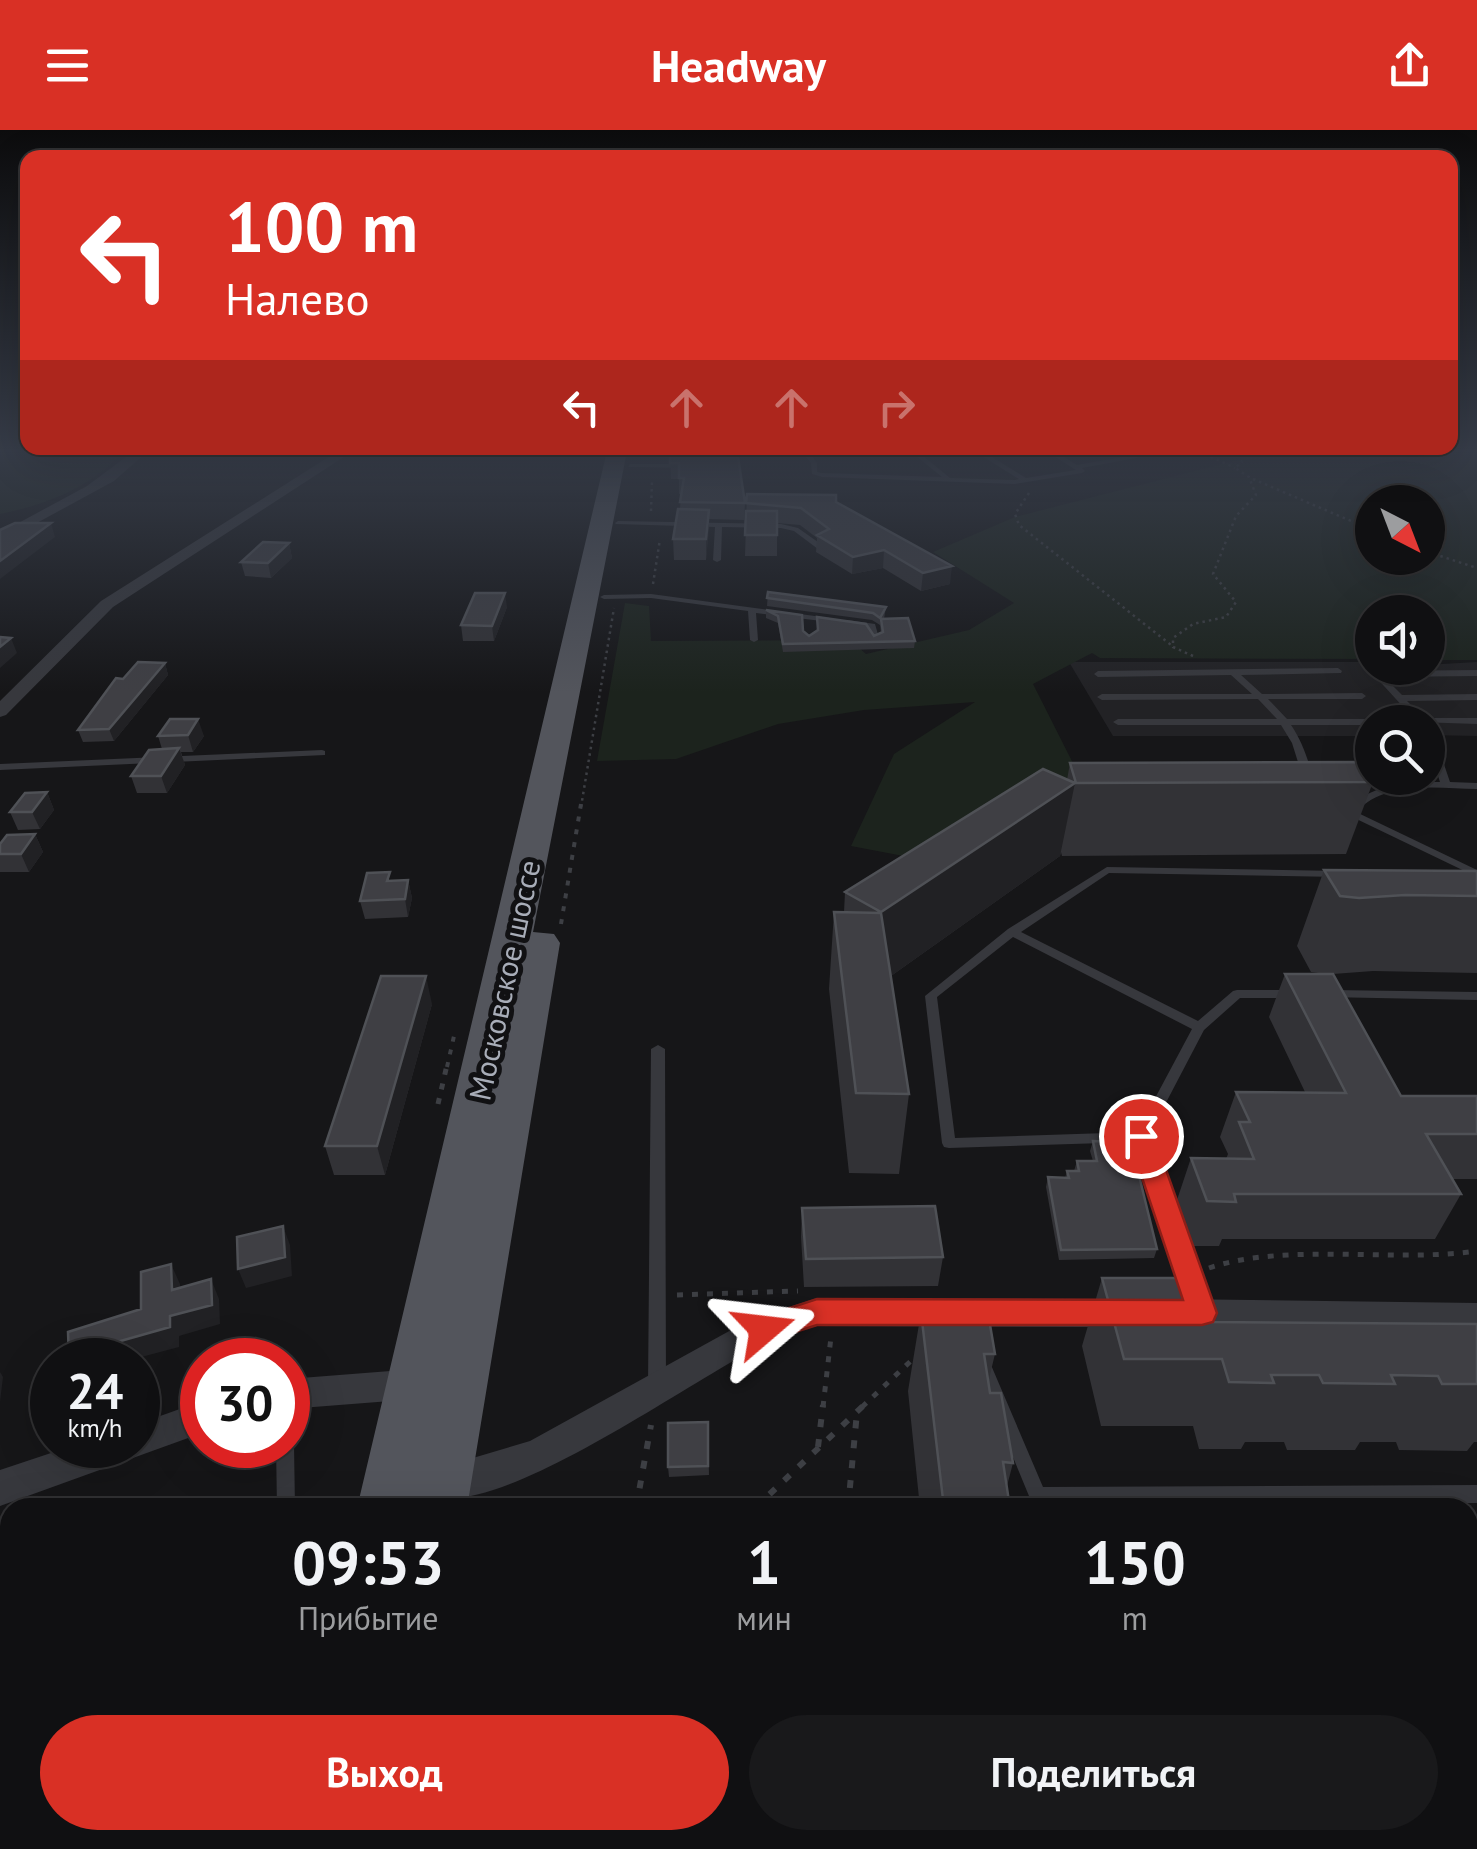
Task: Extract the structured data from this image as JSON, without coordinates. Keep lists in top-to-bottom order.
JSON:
{
  "streets": {
    "main road": ["Московское шоссе"]
  },
  "north": "bottom right",
  "page": {
    "header": "Headway",
    "turn": ["100 m", "Налево"],
    "speed": "24 km/h",
    "limit": "30",
    "eta": [
      "09:53",
      "Прибытие",
      "1",
      "мин",
      "150",
      "m"
    ],
    "buttons": ["Выход", "Поделиться"]
  }
}
